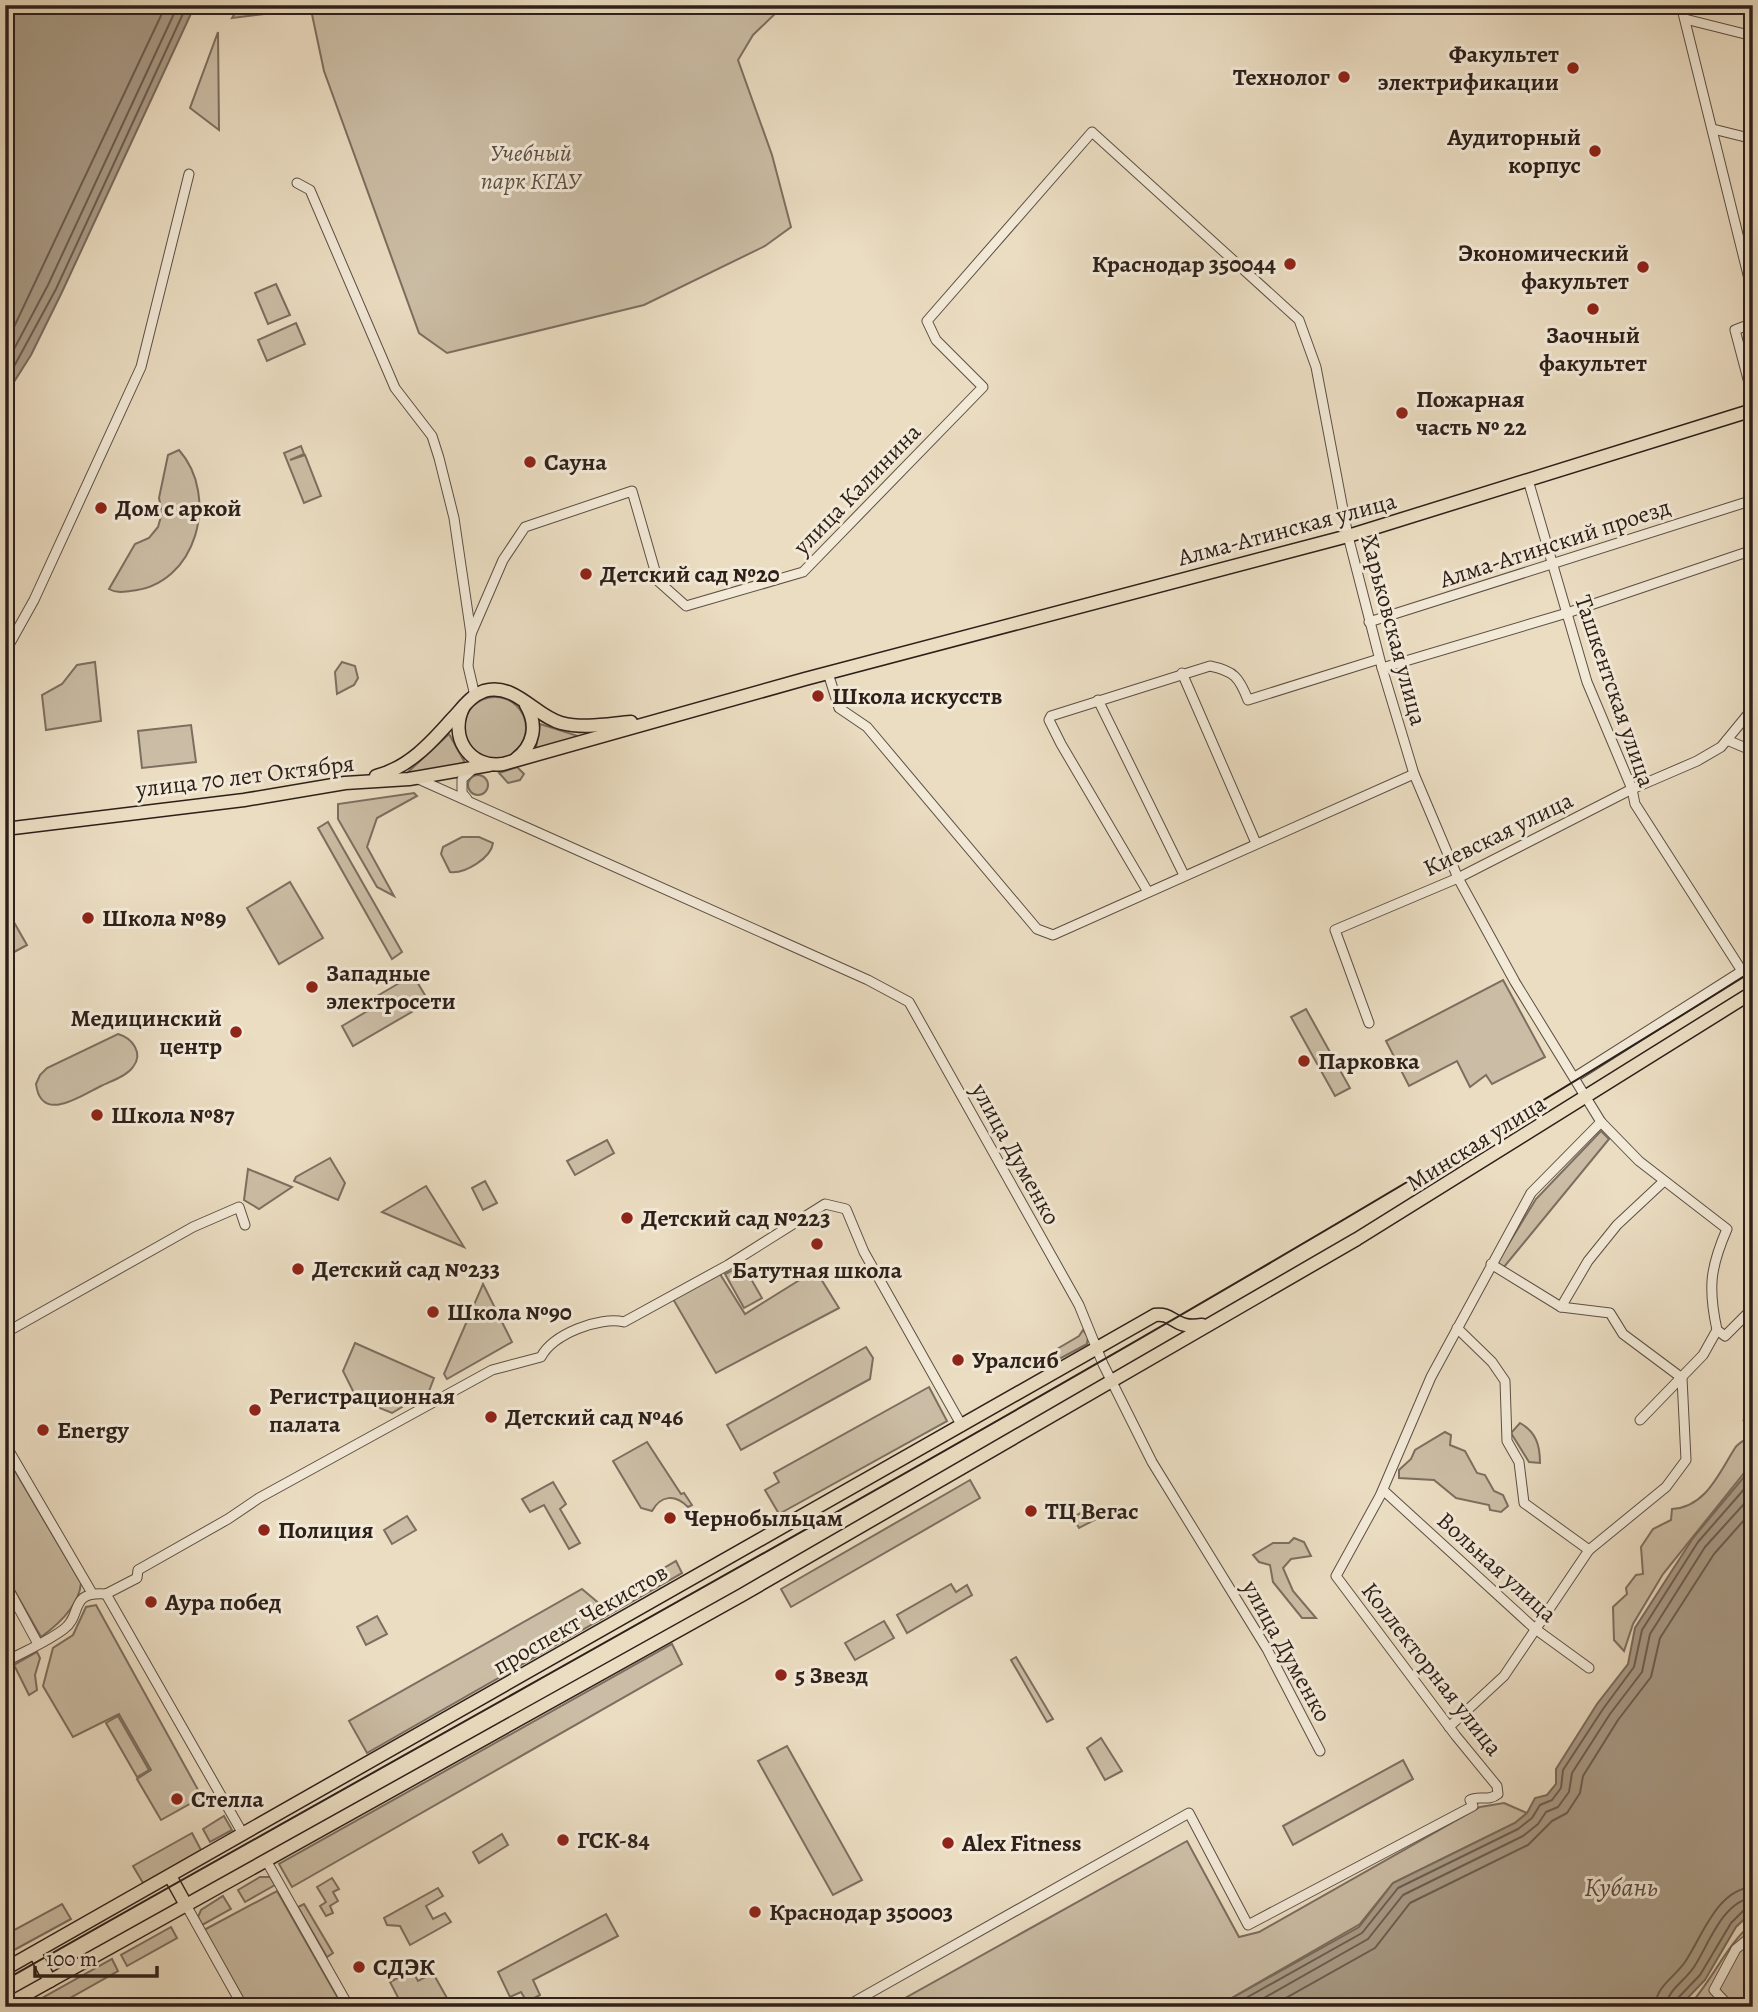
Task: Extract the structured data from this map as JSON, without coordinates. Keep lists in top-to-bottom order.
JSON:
{
  "streets": {
    "main road": [
      "Алма-Атинская улица",
      "улица 70 лет Октября",
      "Минская улица",
      "проспект Чекистов"
    ],
    "street": [
      "улица Калинина",
      "Алма-Атинский проезд",
      "Харьковская улица",
      "Ташкентская улица",
      "Киевская улица",
      "улица Думенко",
      "Вольная улица",
      "Коллекторная улица"
    ]
  },
  "crossings": [
    ["улица Калинина", "Харьковская улица"],
    ["Алма-Атинская улица", "Харьковская улица"],
    ["Алма-Атинская улица", "Ташкентская улица"],
    ["Алма-Атинская улица", "улица 70 лет Октября"],
    ["Алма-Атинский проезд", "Харьковская улица"],
    ["Алма-Атинский проезд", "Ташкентская улица"],
    ["Харьковская улица", "Киевская улица"],
    ["Харьковская улица", "Минская улица"],
    ["Ташкентская улица", "Киевская улица"],
    ["улица 70 лет Октября", "улица Думенко"],
    ["Минская улица", "проспект Чекистов"],
    ["улица Думенко", "проспект Чекистов"],
    ["Вольная улица", "Коллекторная улица"]
  ],
  "water": ["Кубань"],
  "parks": ["Учебный парк КГАУ"],
  "places": [
    "Факультет электрификации",
    "Технолог",
    "Аудиторный корпус",
    "Краснодар 350044",
    "Экономический факультет",
    "Заочный факультет",
    "Пожарная часть № 22",
    "Сауна",
    "Дом с аркой",
    "Детский сад №20",
    "Школа искусств",
    "Школа №89",
    "Западные электросети",
    "Медицинский центр",
    "Парковка",
    "Школа №87",
    "Детский сад №223",
    "Батутная школа",
    "Детский сад №233",
    "Школа №90",
    "Уралсиб",
    "Регистрационная палата",
    "Детский сад №46",
    "Energy",
    "ТЦ Вегас",
    "Чернобыльцам",
    "Полиция",
    "Аура побед",
    "5 Звезд",
    "Стелла",
    "ГСК-84",
    "Alex Fitness",
    "Краснодар 350003",
    "СДЭК"
  ],
  "scale_bar": "100 m"
}
